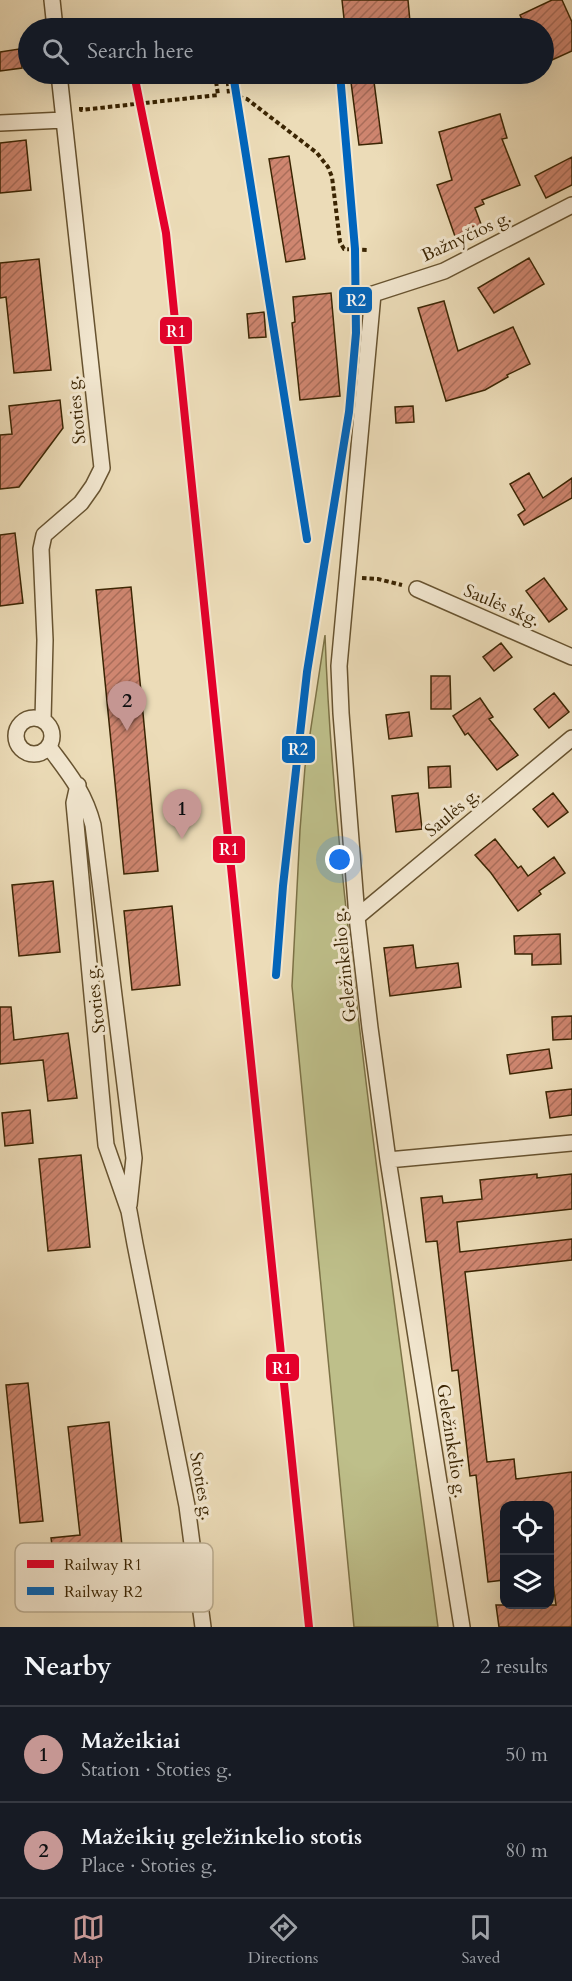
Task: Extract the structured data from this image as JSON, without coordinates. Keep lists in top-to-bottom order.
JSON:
{
  "streets": {
    "street": [
      "Bažnyčios g.",
      "Stoties g.",
      "Saulės skg.",
      "Saulės g.",
      "Geležinkelio g."
    ]
  },
  "crossings": [
    ["Bažnyčios g.", "Geležinkelio g."],
    ["Saulės g.", "Geležinkelio g."]
  ],
  "lines": ["rail line R1", "rail line R2"],
  "legend": ["Railway R1", "Railway R2"],
  "page": {
    "search": "Search here",
    "pins": ["2", "1"],
    "heading": ["Nearby", "2 results"],
    "list": [
      {
        "mark": "1",
        "name": "Mažeikiai",
        "note": "Station · Stoties g.",
        "value": "50 m"
      },
      {
        "mark": "2",
        "name": "Mažeikių geležinkelio stotis",
        "note": "Place · Stoties g.",
        "value": "80 m"
      }
    ],
    "nav": ["Map", "Directions", "Saved"]
  }
}
